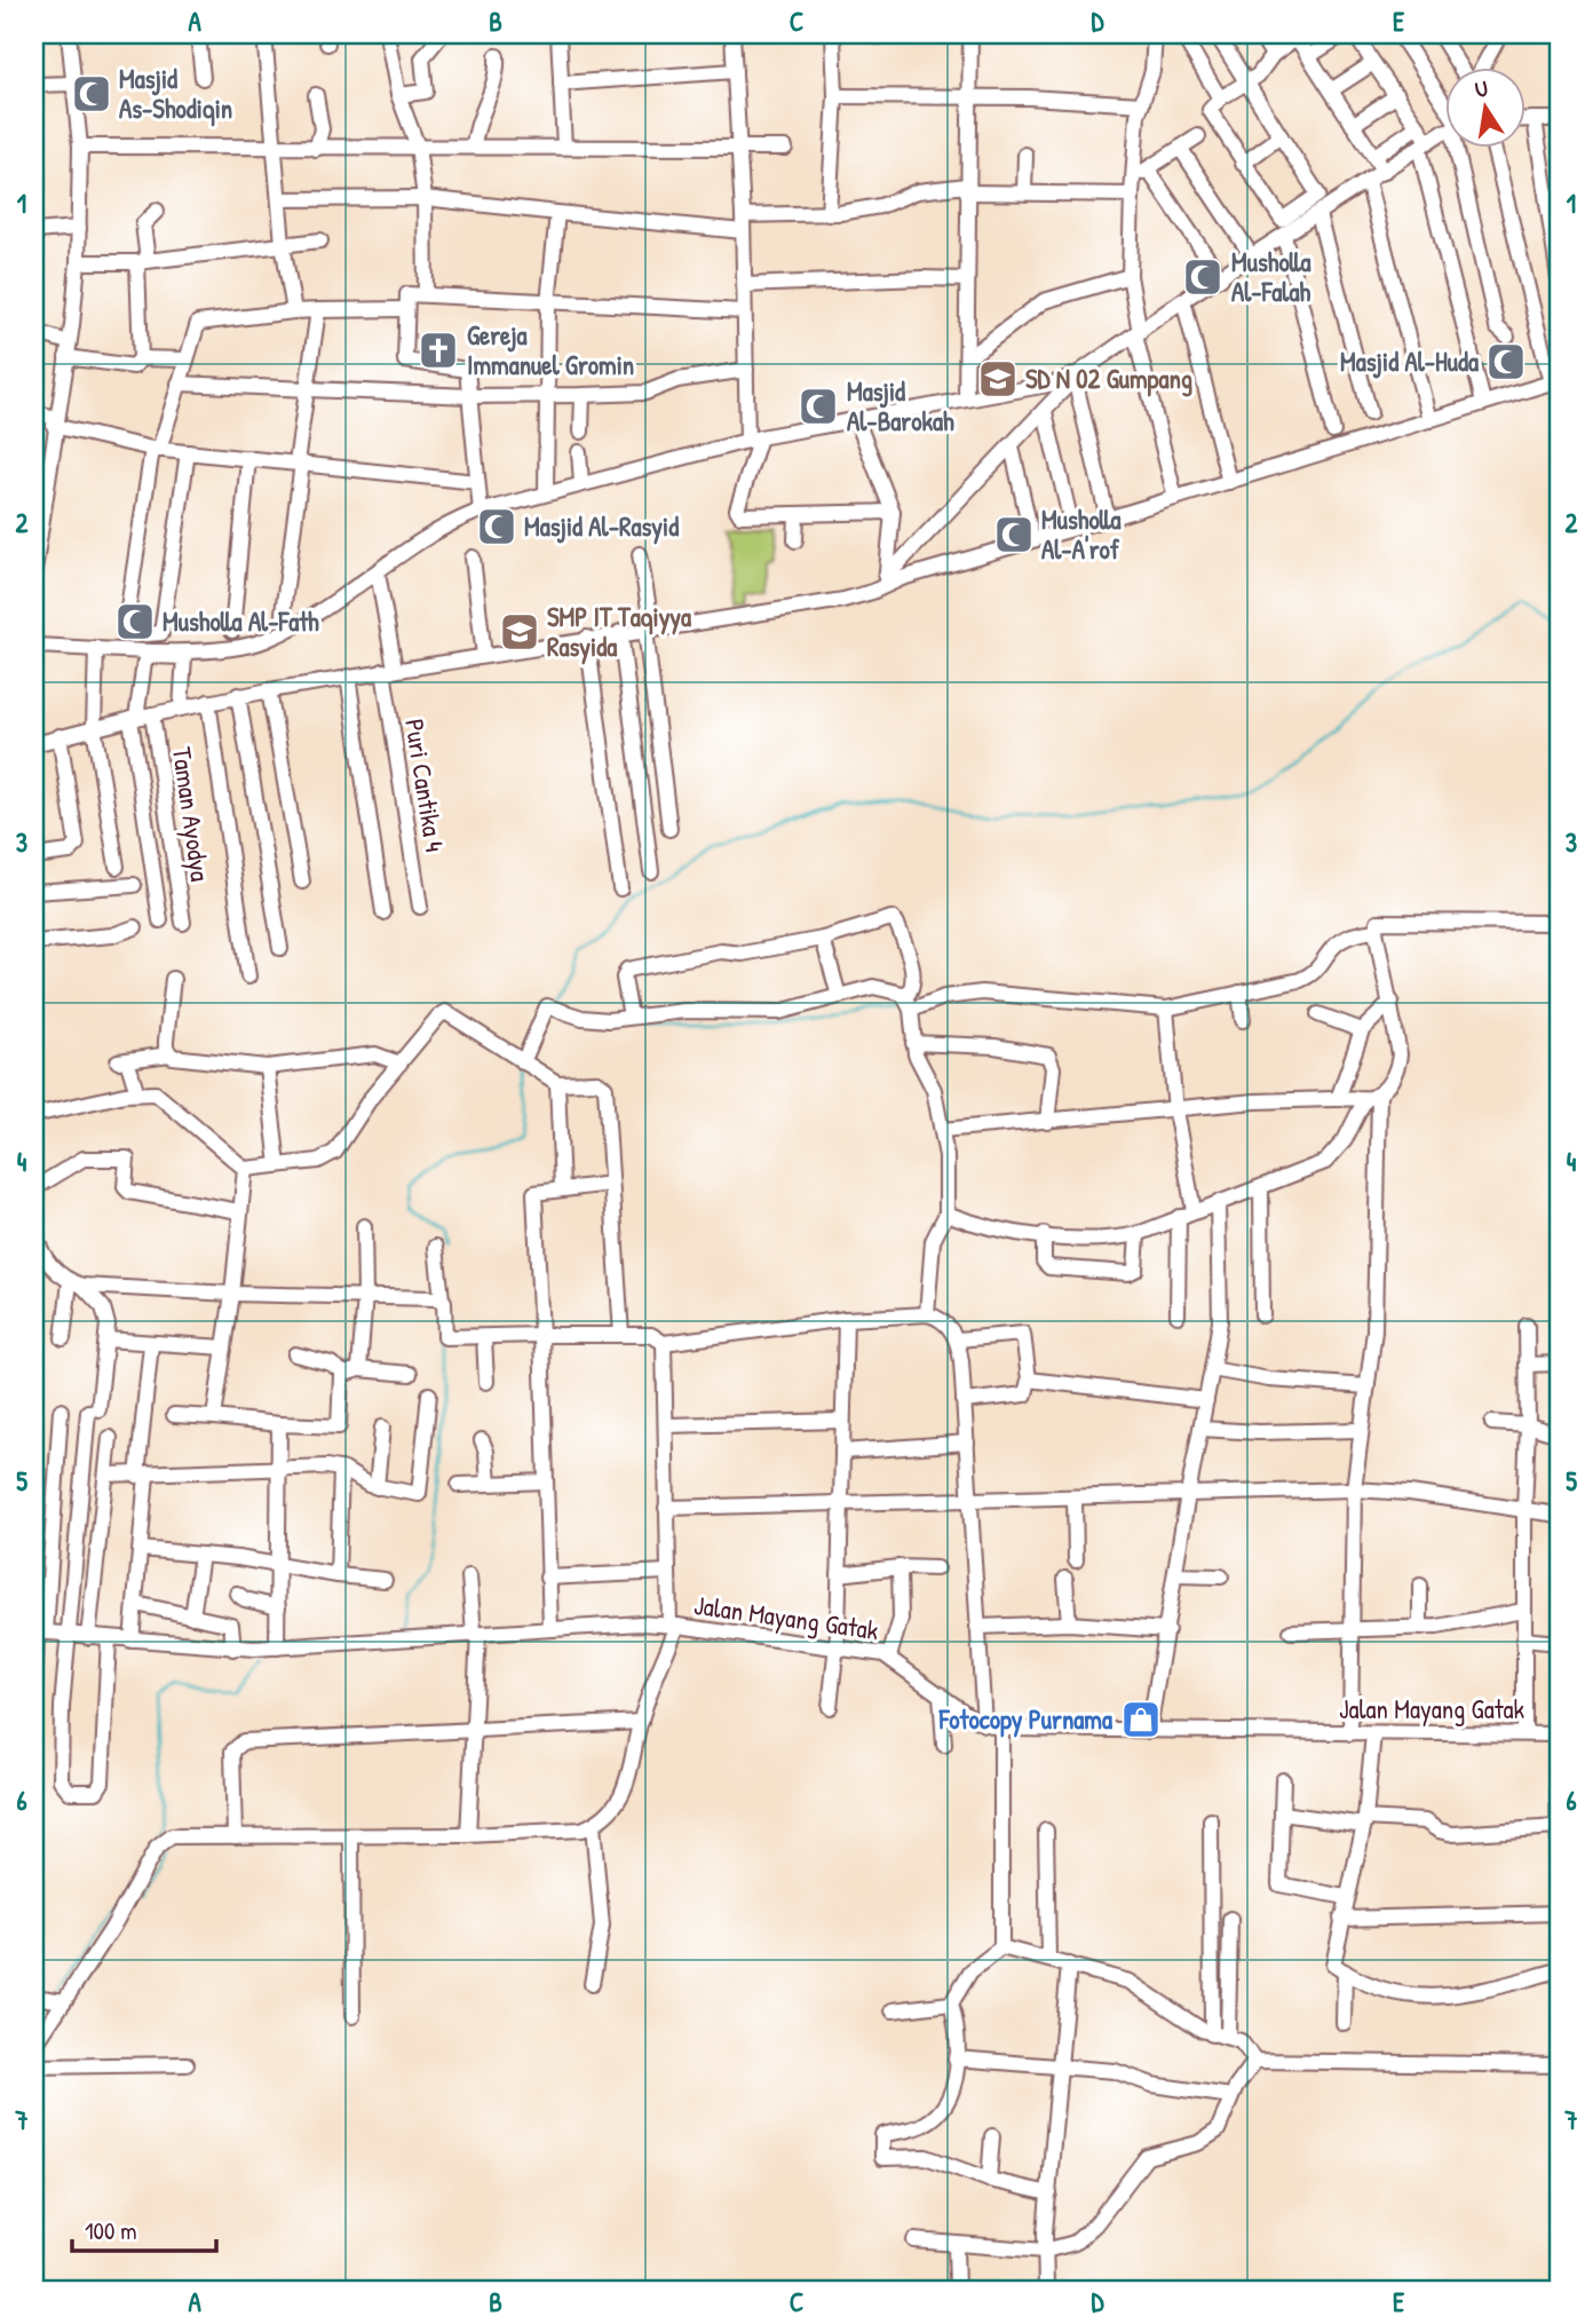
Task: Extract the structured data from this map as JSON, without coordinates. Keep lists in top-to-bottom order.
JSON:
{
  "streets": {
    "street": ["Puri Cantika 4", "Taman Ayodya", "Jalan Mayang Gatak"]
  },
  "places": {
    "mosque": [
      "Masjid As-Shodiqin",
      "Musholla Al-Falah",
      "Masjid Al-Huda",
      "Masjid Al-Barokah",
      "Masjid Al-Rasyid",
      "Musholla Al-A'rof",
      "Musholla Al-Fath"
    ],
    "church": ["Gereja Immanuel Gromin"],
    "school or university": ["SD N 02 Gumpang", "SMP IT Taqiyya Rasyida"],
    "shop": ["Fotocopy Purnama"]
  },
  "scale_bar": "100 m",
  "north": "top",
  "grid": {
    "columns": [
      "A",
      "B",
      "C",
      "D",
      "E"
    ],
    "rows": [
      "1",
      "2",
      "3",
      "4",
      "5",
      "6",
      "7"
    ]
  }
}
